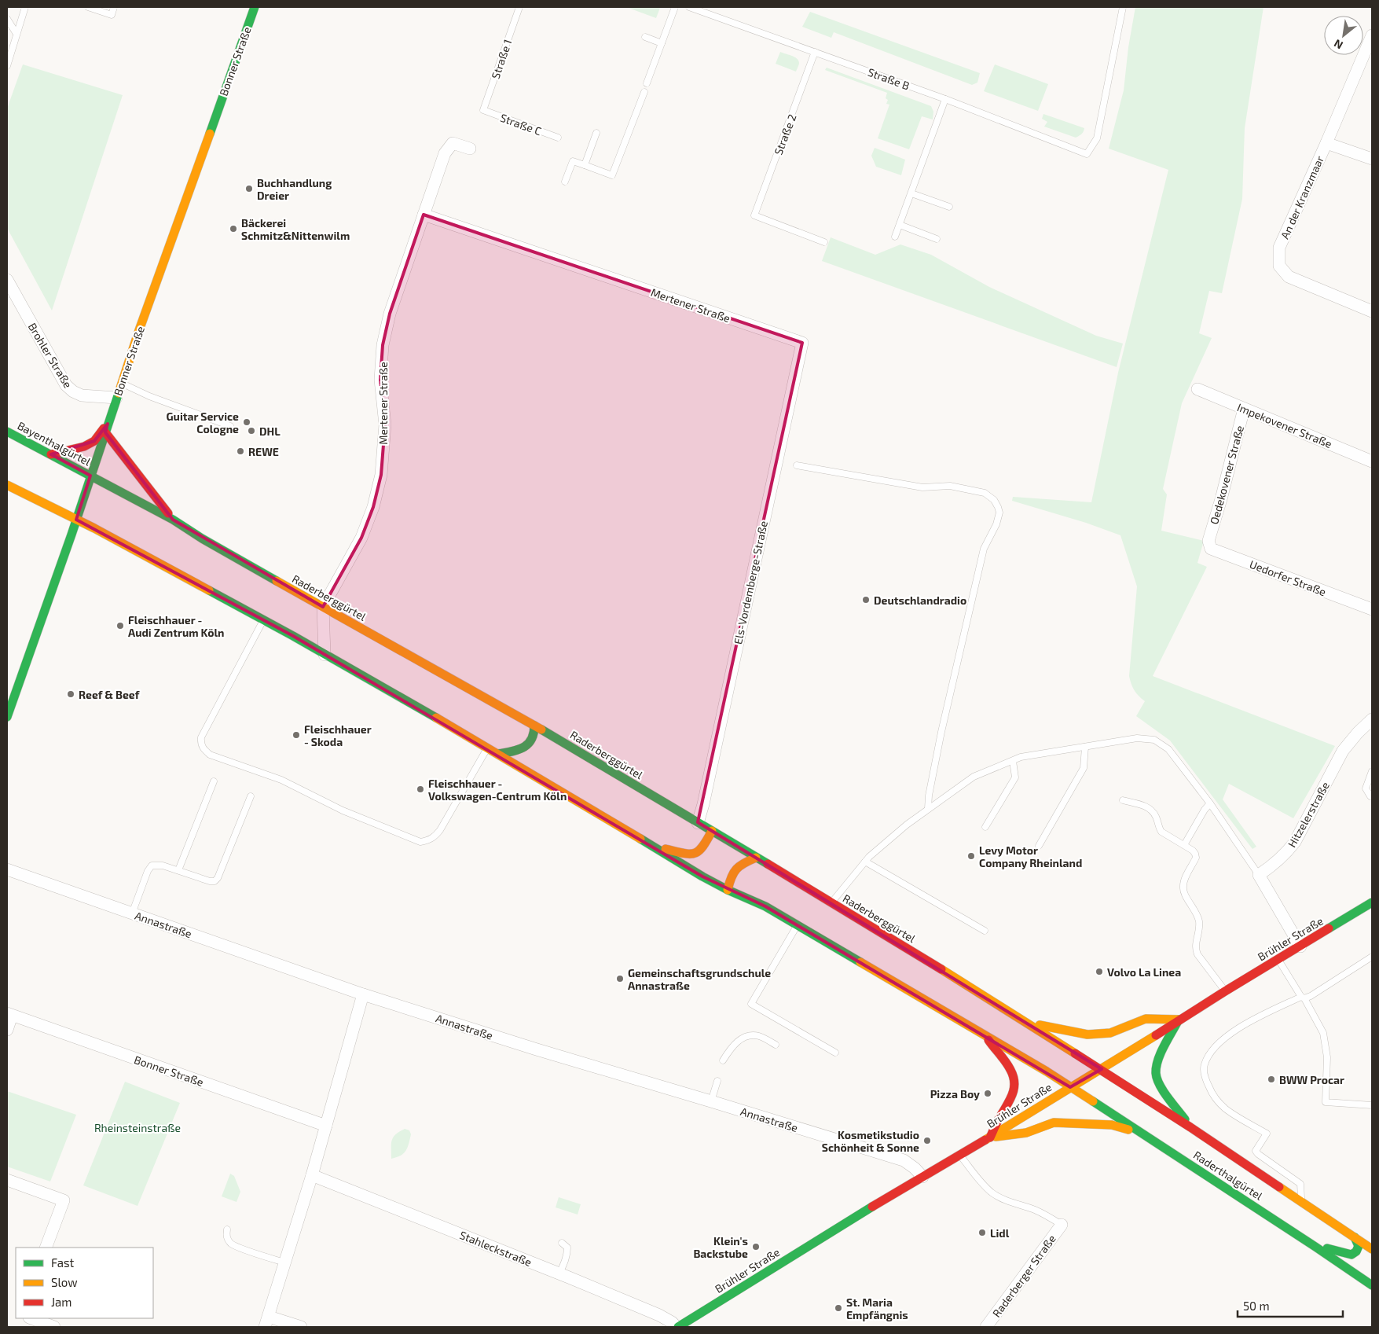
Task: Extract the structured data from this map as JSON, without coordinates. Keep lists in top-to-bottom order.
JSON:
{
  "streets": {
    "main road": [
      "Bonner Straße",
      "Bayenthalgürtel",
      "Raderberggürtel",
      "Brühler Straße",
      "Raderthalgürtel"
    ],
    "street": [
      "An der Kranzmaar",
      "Mertener Straße",
      "Brohler Straße",
      "Impekovener Straße",
      "Oedekovener Straße",
      "Uedorfer Straße",
      "Els-Vordemberge-Straße",
      "Hitzelerstraße",
      "Annastraße",
      "Stahleckstraße",
      "Raderberger Straße"
    ],
    "lane": [
      "Straße 1",
      "Straße B",
      "Straße C",
      "Straße 2"
    ]
  },
  "crossings": [
    ["Straße 1", "Straße C"],
    ["Bonner Straße", "Brohler Straße"],
    ["Bonner Straße", "Bayenthalgürtel"],
    ["Bonner Straße", "Raderberggürtel"],
    ["Straße B", "Straße 2"],
    ["Mertener Straße", "Els-Vordemberge-Straße"],
    ["Mertener Straße", "Raderberggürtel"],
    ["Impekovener Straße", "Oedekovener Straße"],
    ["Bayenthalgürtel", "Raderberggürtel"],
    ["Oedekovener Straße", "Uedorfer Straße"],
    ["Els-Vordemberge-Straße", "Raderberggürtel"],
    ["Raderberggürtel", "Brühler Straße"],
    ["Raderberggürtel", "Raderthalgürtel"],
    ["Annastraße", "Brühler Straße"],
    ["Brühler Straße", "Raderthalgürtel"],
    ["Brühler Straße", "Stahleckstraße"]
  ],
  "parks": ["Rheinsteinstraße"],
  "places": [
    "Buchhandlung Dreier",
    "Bäckerei Schmitz&Nittenwilm",
    "Guitar Service Cologne",
    "DHL",
    "REWE",
    "Deutschlandradio",
    "Fleischhauer - Audi Zentrum Köln",
    "Reef & Beef",
    "Fleischhauer - Skoda",
    "Fleischhauer - Volkswagen-Centrum Köln",
    "Levy Motor Company Rheinland",
    "Volvo La Linea",
    "Gemeinschaftsgrundschule Annastraße",
    "BWW Procar",
    "Pizza Boy",
    "Kosmetikstudio Schönheit & Sonne",
    "Lidl",
    "Klein's Backstube",
    "St. Maria Empfängnis"
  ],
  "legend": ["Fast", "Slow", "Jam"],
  "scale_bar": "50 m",
  "north": "bottom left"
}
